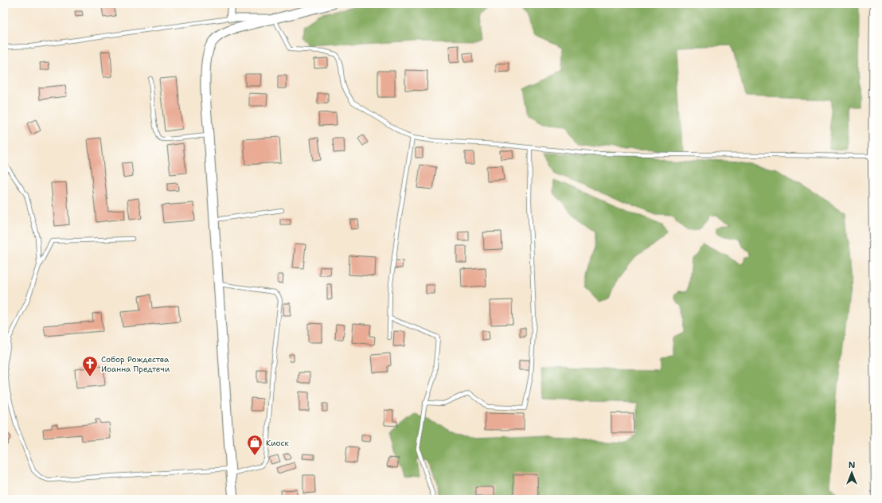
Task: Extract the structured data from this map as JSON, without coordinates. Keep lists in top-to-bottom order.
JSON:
{
  "places": {
    "church": ["Собор Рождества Иоанна Предтечи"],
    "shop": ["Киоск"]
  },
  "north": "top"
}
